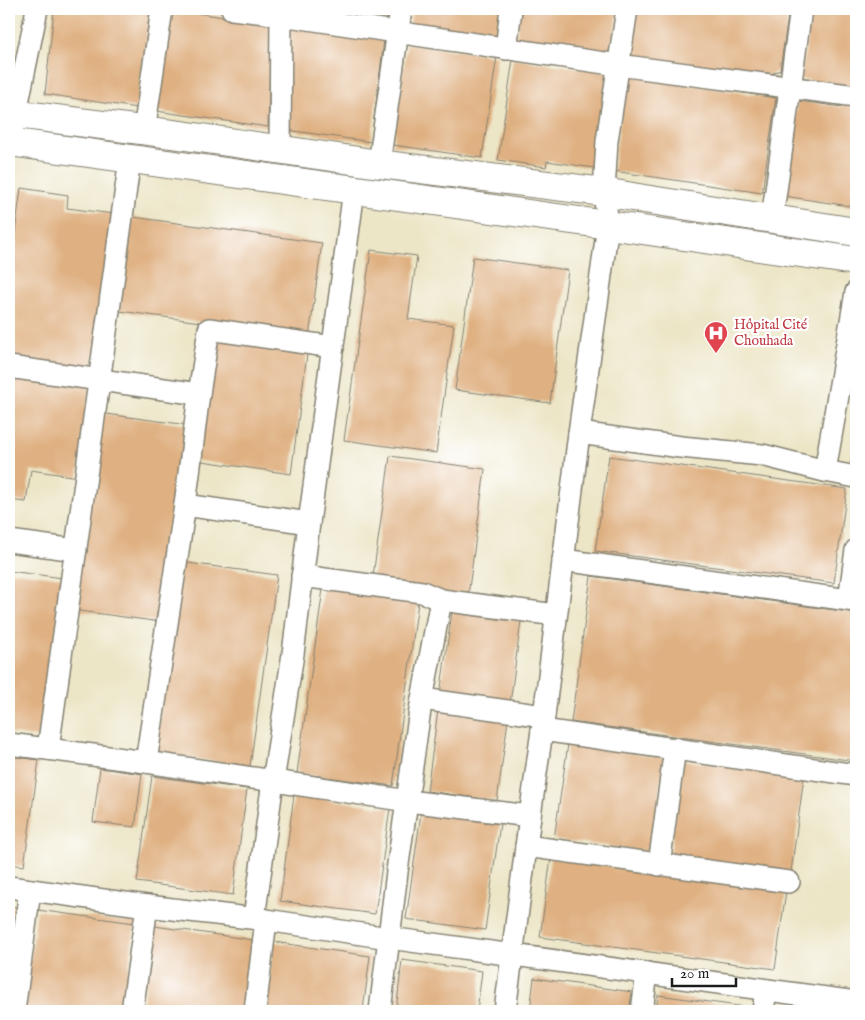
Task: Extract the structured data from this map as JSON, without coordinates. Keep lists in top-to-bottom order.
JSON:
{
  "places": {
    "hospital": ["Hôpital Cité Chouhada"]
  },
  "scale_bar": "20 m"
}
